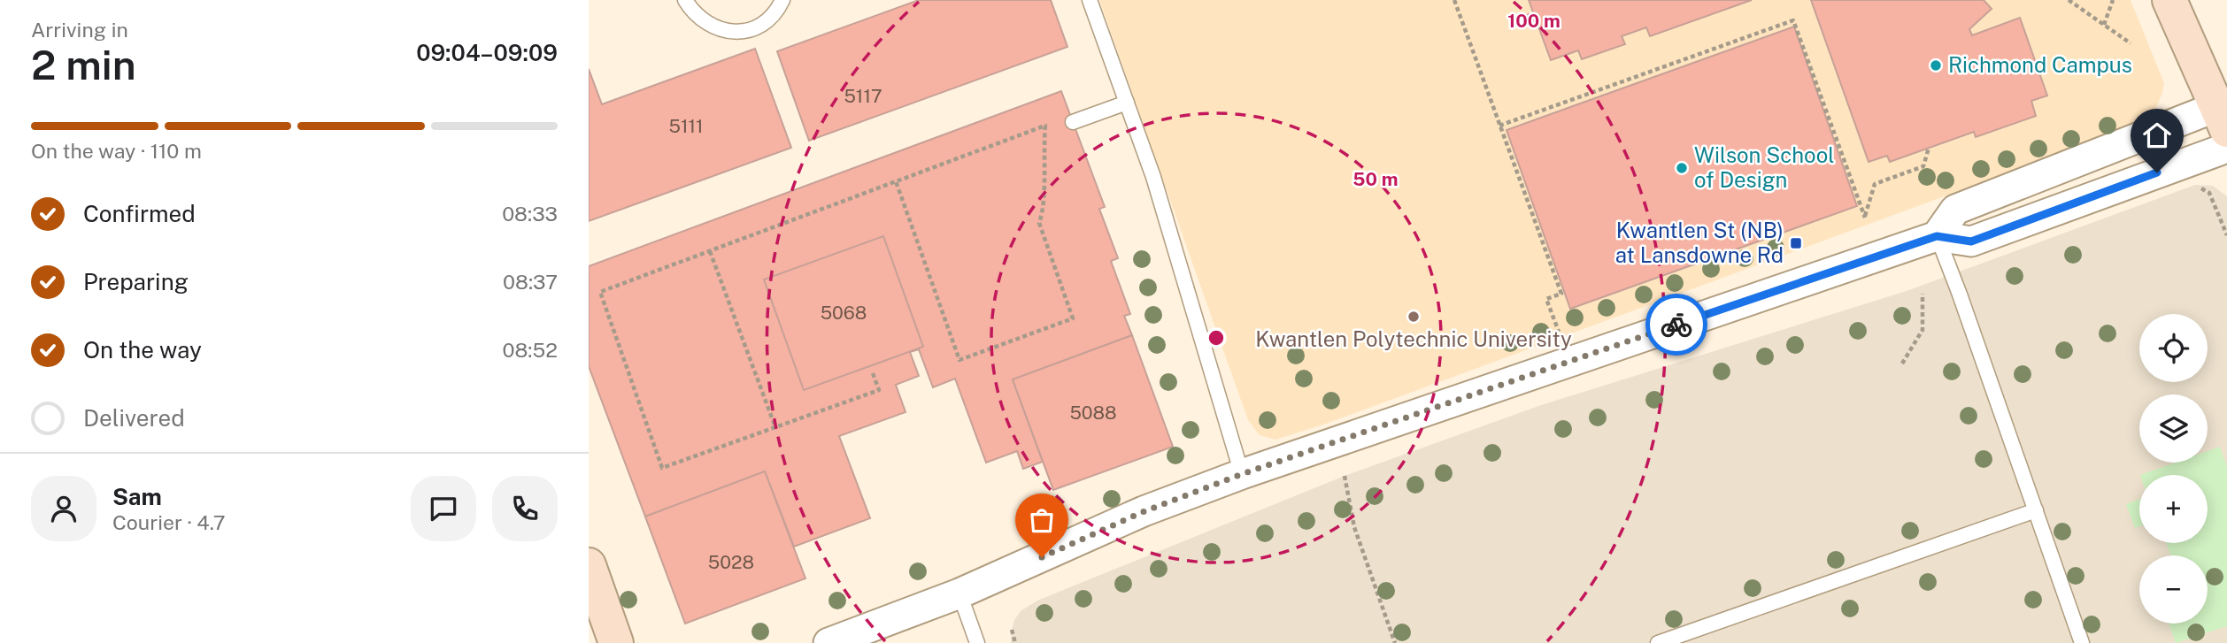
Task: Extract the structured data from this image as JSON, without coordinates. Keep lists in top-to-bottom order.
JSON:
{
  "places": {
    "other": ["Richmond Campus", "Wilson School of Design", "Kwantlen Polytechnic University"],
    "transit": ["Kwantlen St (NB) at Lansdowne Rd"]
  },
  "house_numbers": [
    "5117",
    "5111",
    "5068",
    "5088",
    "5028"
  ],
  "page": {
    "heading": ["2 min", "Arriving in", "09:04–09:09"],
    "panel": ["Sam", "Courier · 4.7"],
    "bar": "On the way · 110 m",
    "list": [
      ["Confirmed", "08:33"],
      ["Preparing", "08:37"],
      ["On the way", "08:52"],
      "Delivered"
    ],
    "map_buttons": ["+", "−"]
  },
  "rings": ["100 m", "50 m"]
}
